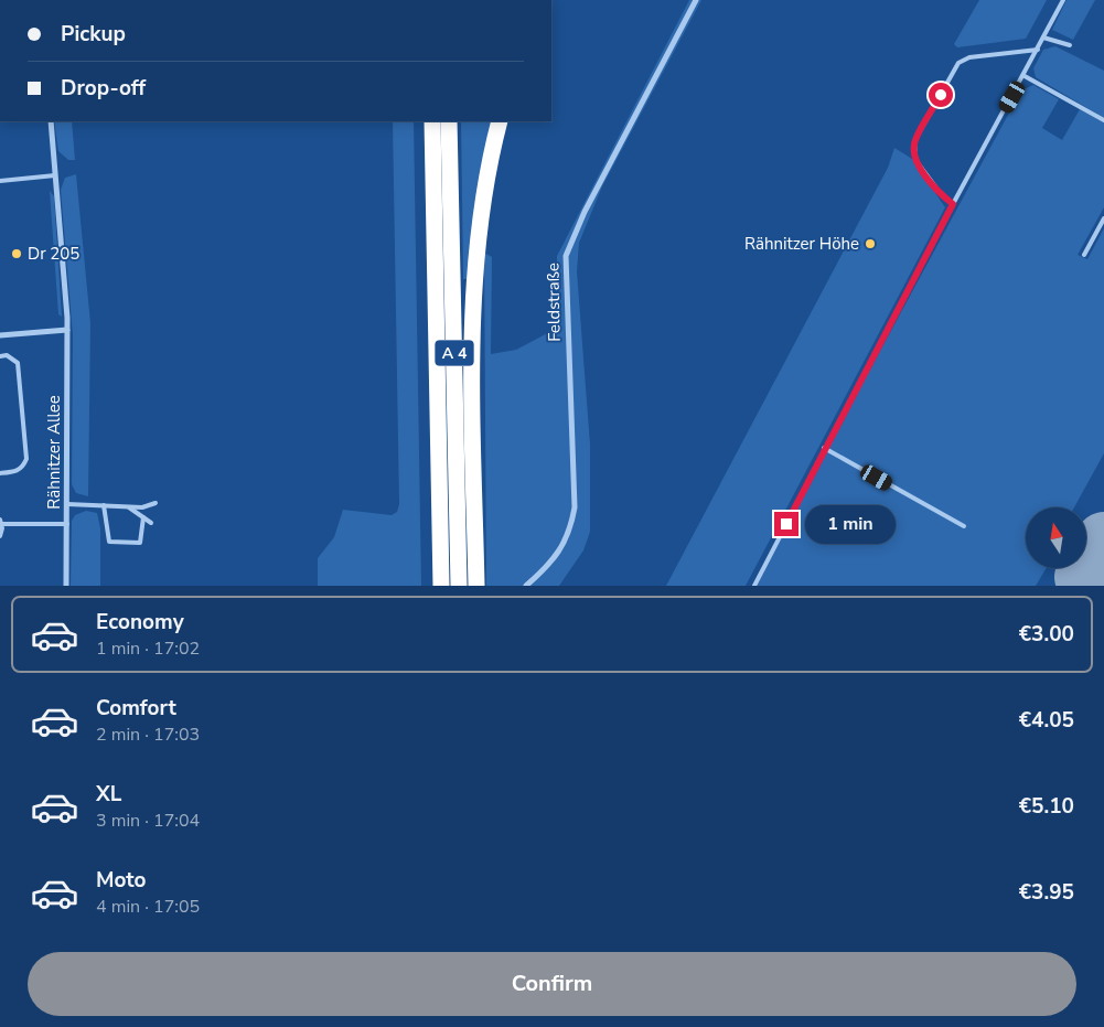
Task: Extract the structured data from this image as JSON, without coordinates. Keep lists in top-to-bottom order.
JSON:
{
  "streets": {
    "highway": ["A 4"],
    "street": ["Feldstraße", "Rähnitzer Allee"]
  },
  "places": ["Rähnitzer Höhe", "Dr 205"],
  "north": "top",
  "page": {
    "banner": ["Pickup", "Drop-off"],
    "bubble": "1 min",
    "list": [
      {
        "name": "Economy",
        "note": "1 min · 17:02",
        "value": "€3.00"
      },
      {
        "name": "Comfort",
        "note": "2 min · 17:03",
        "value": "€4.05"
      },
      {
        "name": "XL",
        "note": "3 min · 17:04",
        "value": "€5.10"
      },
      {
        "name": "Moto",
        "note": "4 min · 17:05",
        "value": "€3.95"
      }
    ],
    "buttons": "Confirm"
  }
}
